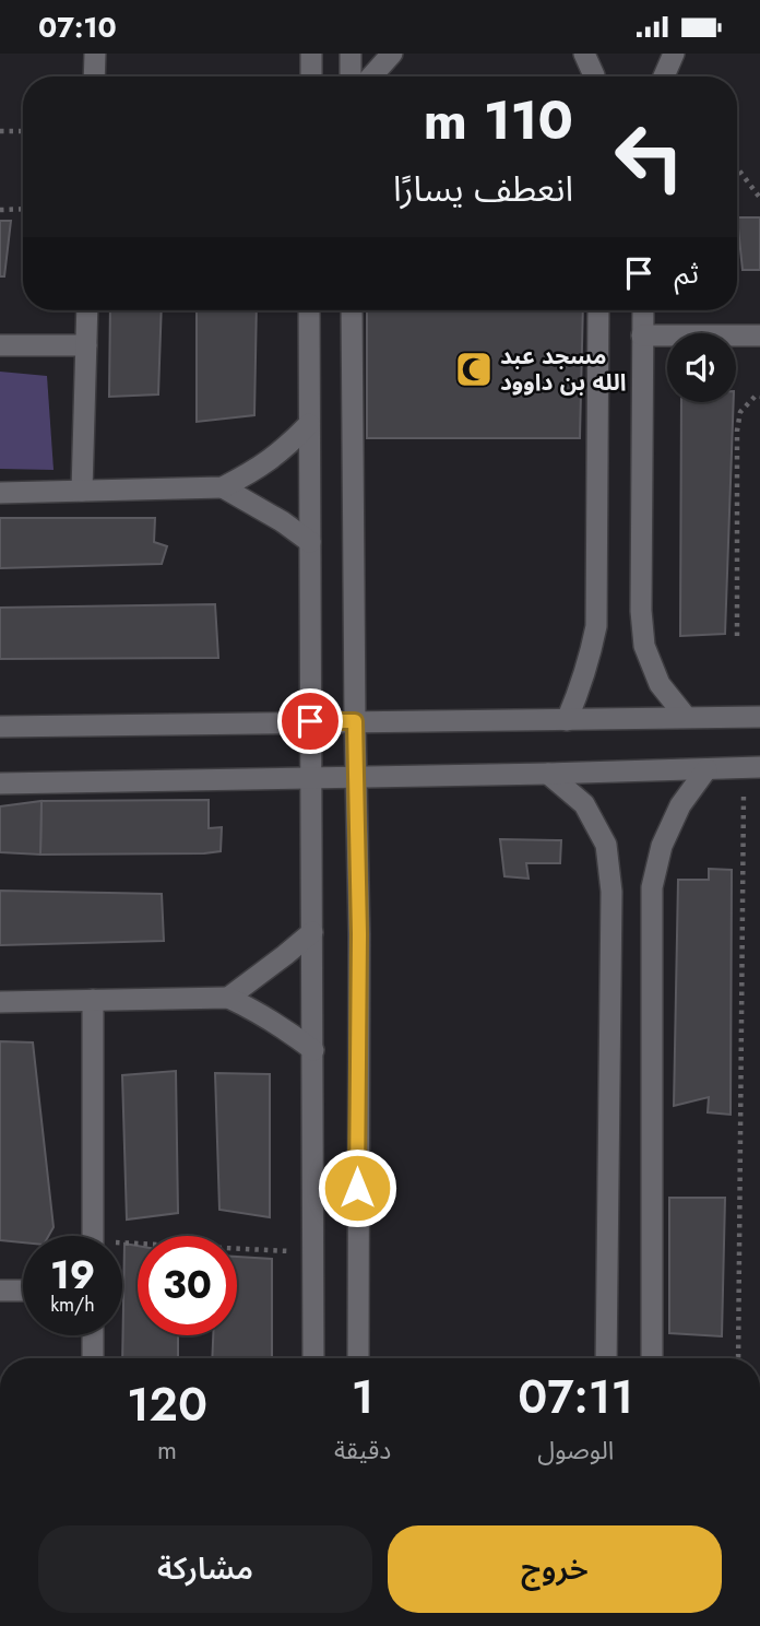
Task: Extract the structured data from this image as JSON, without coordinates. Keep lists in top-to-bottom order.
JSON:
{
  "places": {
    "mosque": ["مسجد عبد الله بن داوود"]
  },
  "page": {
    "status": "07:10",
    "turn": ["110 m", "انعطف يسارًا"],
    "then": "ثم",
    "speed": "19 km/h",
    "limit": "30",
    "eta": [
      "07:11",
      "الوصول",
      "1",
      "دقيقة",
      "120",
      "m"
    ],
    "buttons": ["خروج", "مشاركة"]
  }
}
